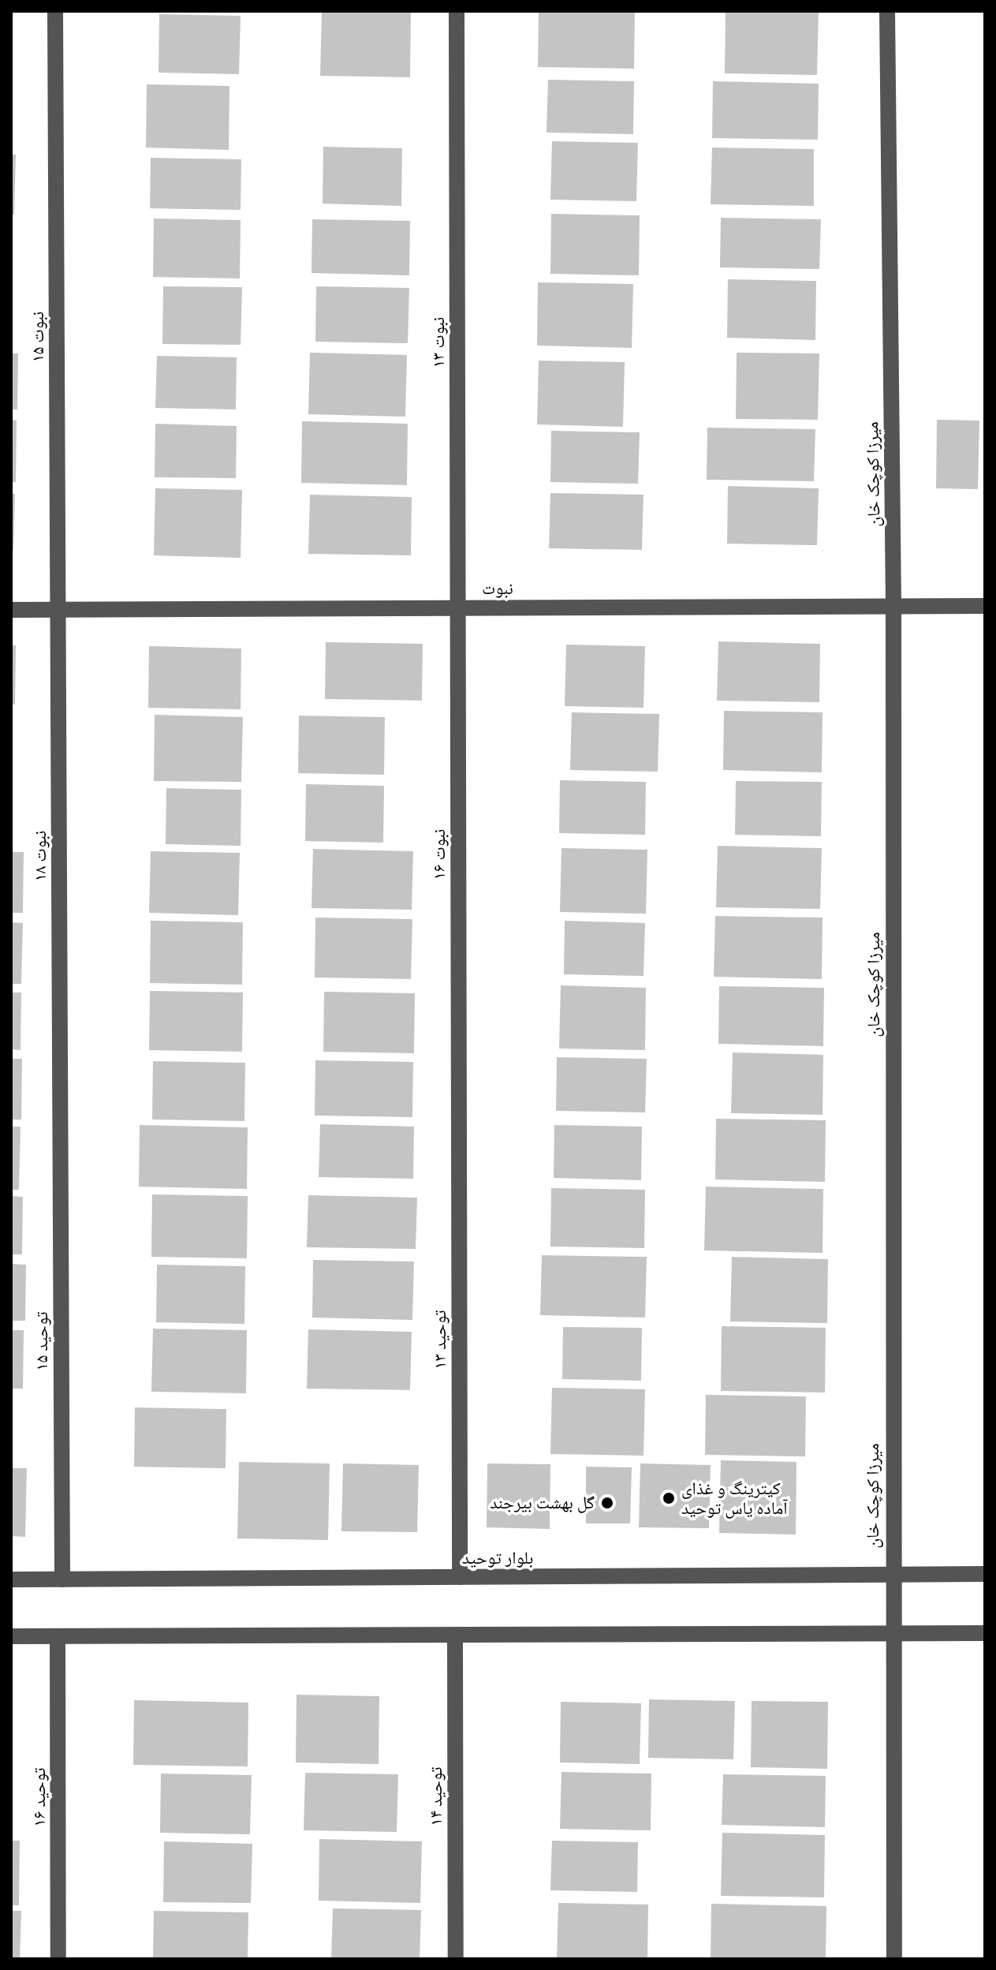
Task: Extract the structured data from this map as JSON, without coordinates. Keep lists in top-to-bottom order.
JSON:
{
  "streets": {
    "street": [
      "نبوت ۱۵",
      "نبوت ۱۳",
      "میرزا کوچک خان",
      "نبوت",
      "نبوت ۱۶",
      "نبوت ۱۸",
      "توحید ۱۳",
      "توحید ۱۵",
      "بلوار توحید",
      "توحید ۱۴",
      "توحید ۱۶"
    ]
  },
  "crossings": [
    ["نبوت ۱۵", "نبوت"],
    ["نبوت ۱۵", "نبوت ۱۸"],
    ["نبوت ۱۳", "نبوت"],
    ["نبوت ۱۳", "نبوت ۱۶"],
    ["میرزا کوچک خان", "نبوت"],
    ["میرزا کوچک خان", "بلوار توحید"],
    ["نبوت", "نبوت ۱۶"],
    ["نبوت", "نبوت ۱۸"],
    ["نبوت ۱۶", "توحید ۱۳"],
    ["نبوت ۱۸", "توحید ۱۵"],
    ["توحید ۱۳", "بلوار توحید"],
    ["توحید ۱۵", "بلوار توحید"]
  ],
  "places": ["کیترینگ و غذای آماده یاس توحید", "گل بهشت بیرجند"]
}
